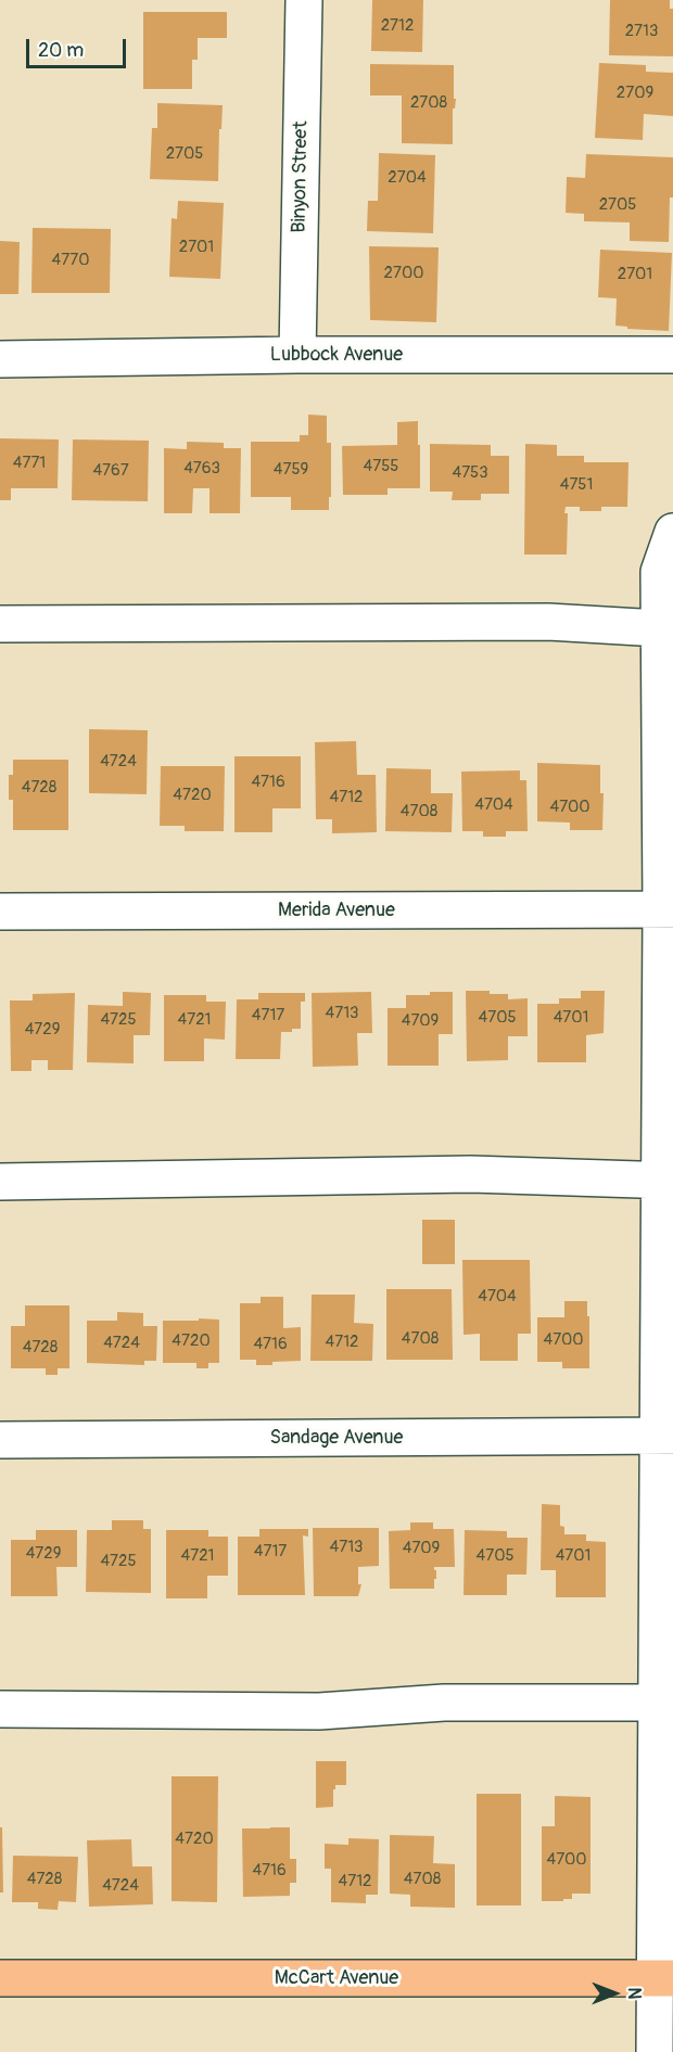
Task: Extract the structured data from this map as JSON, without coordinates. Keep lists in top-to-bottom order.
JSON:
{
  "streets": {
    "main road": ["McCart Avenue"],
    "street": [
      "Binyon Street",
      "Lubbock Avenue",
      "Merida Avenue",
      "Sandage Avenue"
    ]
  },
  "crossings": [
    ["Binyon Street", "Lubbock Avenue"]
  ],
  "house_numbers": [
    "2712",
    "2713",
    "2709",
    "2708",
    "2705",
    "2704",
    "2705",
    "2701",
    "4770",
    "2700",
    "2701",
    "4771",
    "4755",
    "4763",
    "4759",
    "4767",
    "4753",
    "4751",
    "4724",
    "4716",
    "4728",
    "4720",
    "4712",
    "4704",
    "4700",
    "4708",
    "4713",
    "4717",
    "4705",
    "4701",
    "4725",
    "4721",
    "4709",
    "4729",
    "4704",
    "4708",
    "4700",
    "4720",
    "4712",
    "4724",
    "4716",
    "4728",
    "4713",
    "4709",
    "4717",
    "4729",
    "4721",
    "4705",
    "4701",
    "4725",
    "4720",
    "4700",
    "4716",
    "4728",
    "4708",
    "4712",
    "4724"
  ],
  "scale_bar": "20 m",
  "north": "right"
}
